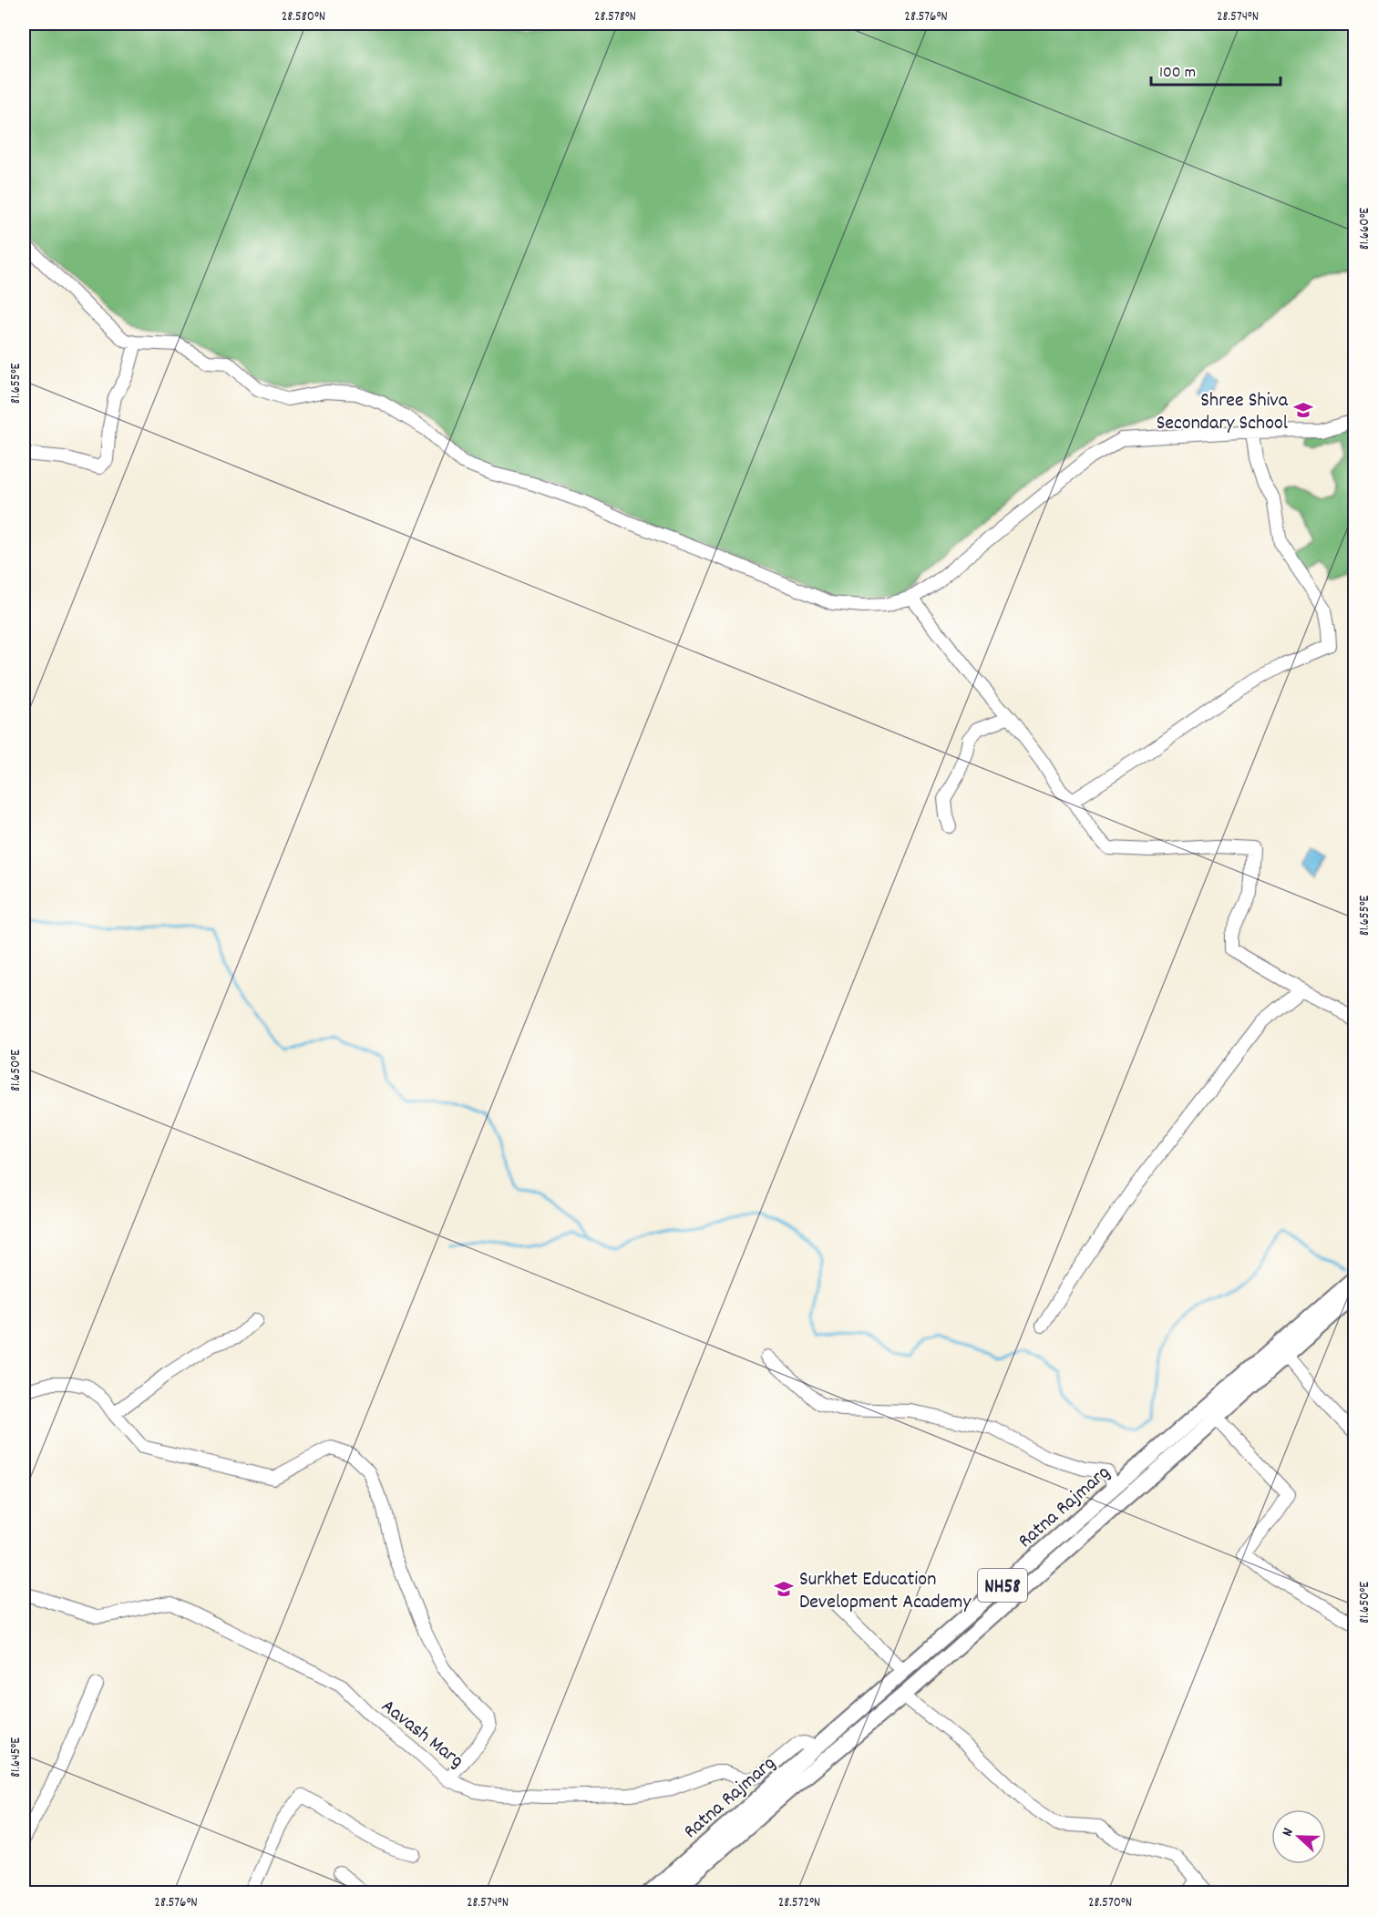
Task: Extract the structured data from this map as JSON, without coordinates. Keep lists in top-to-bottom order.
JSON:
{
  "streets": {
    "main road": ["Ratna Rajmarg", "NH58"],
    "street": ["Aavash Marg"]
  },
  "crossings": [
    ["Ratna Rajmarg", "Aavash Marg"]
  ],
  "places": {
    "school or university": ["Shree Shiva Secondary School", "Surkhet Education Development Academy"]
  },
  "scale_bar": "100 m",
  "north": "left",
  "coordinates": [
    "28.580°N",
    "28.578°N",
    "28.576°N",
    "28.574°N",
    "81.660°E",
    "81.655°E",
    "81.650°E",
    "81.645°E",
    "28.572°N",
    "28.570°N"
  ]
}
